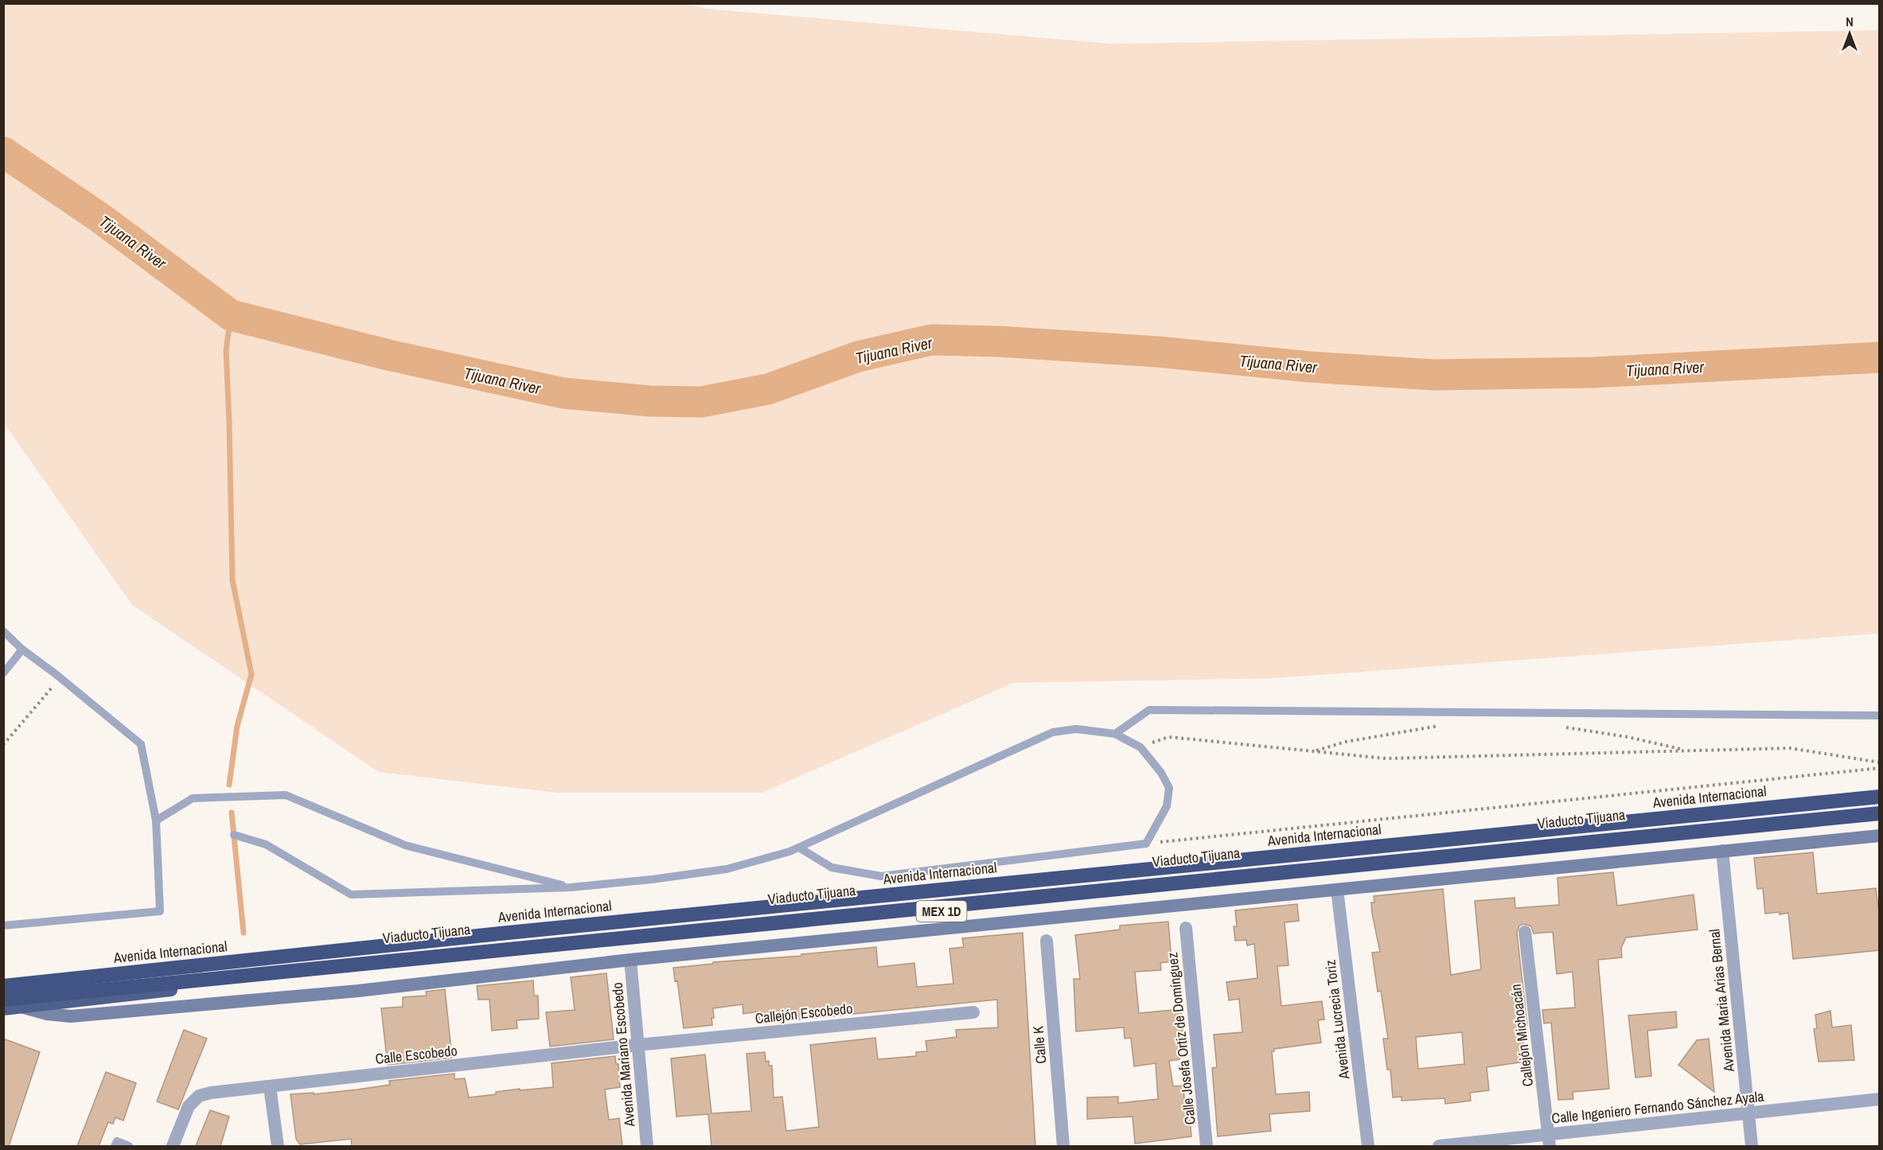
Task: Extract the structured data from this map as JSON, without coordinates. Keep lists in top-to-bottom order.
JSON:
{
  "streets": {
    "highway": ["Avenida Internacional", "Viaducto Tijuana", "MEX 1D"],
    "street": [
      "Avenida Maria Arias Bernal",
      "Callejón Escobedo",
      "Avenida Lucrecia Toriz",
      "Callejón Michoacán",
      "Calle Josefa Ortiz de Domínguez",
      "Calle K",
      "Calle Escobedo",
      "Avenida Mariano Escobedo",
      "Calle Ingeniero Fernando Sánchez Ayala"
    ]
  },
  "crossings": [
    ["Avenida Maria Arias Bernal", "Calle Ingeniero Fernando Sánchez Ayala"],
    ["Callejón Escobedo", "Calle Escobedo"],
    ["Callejón Escobedo", "Avenida Mariano Escobedo"],
    ["Callejón Michoacán", "Calle Ingeniero Fernando Sánchez Ayala"],
    ["Calle Escobedo", "Avenida Mariano Escobedo"]
  ],
  "water": ["Tijuana River"],
  "north": "top"
}
